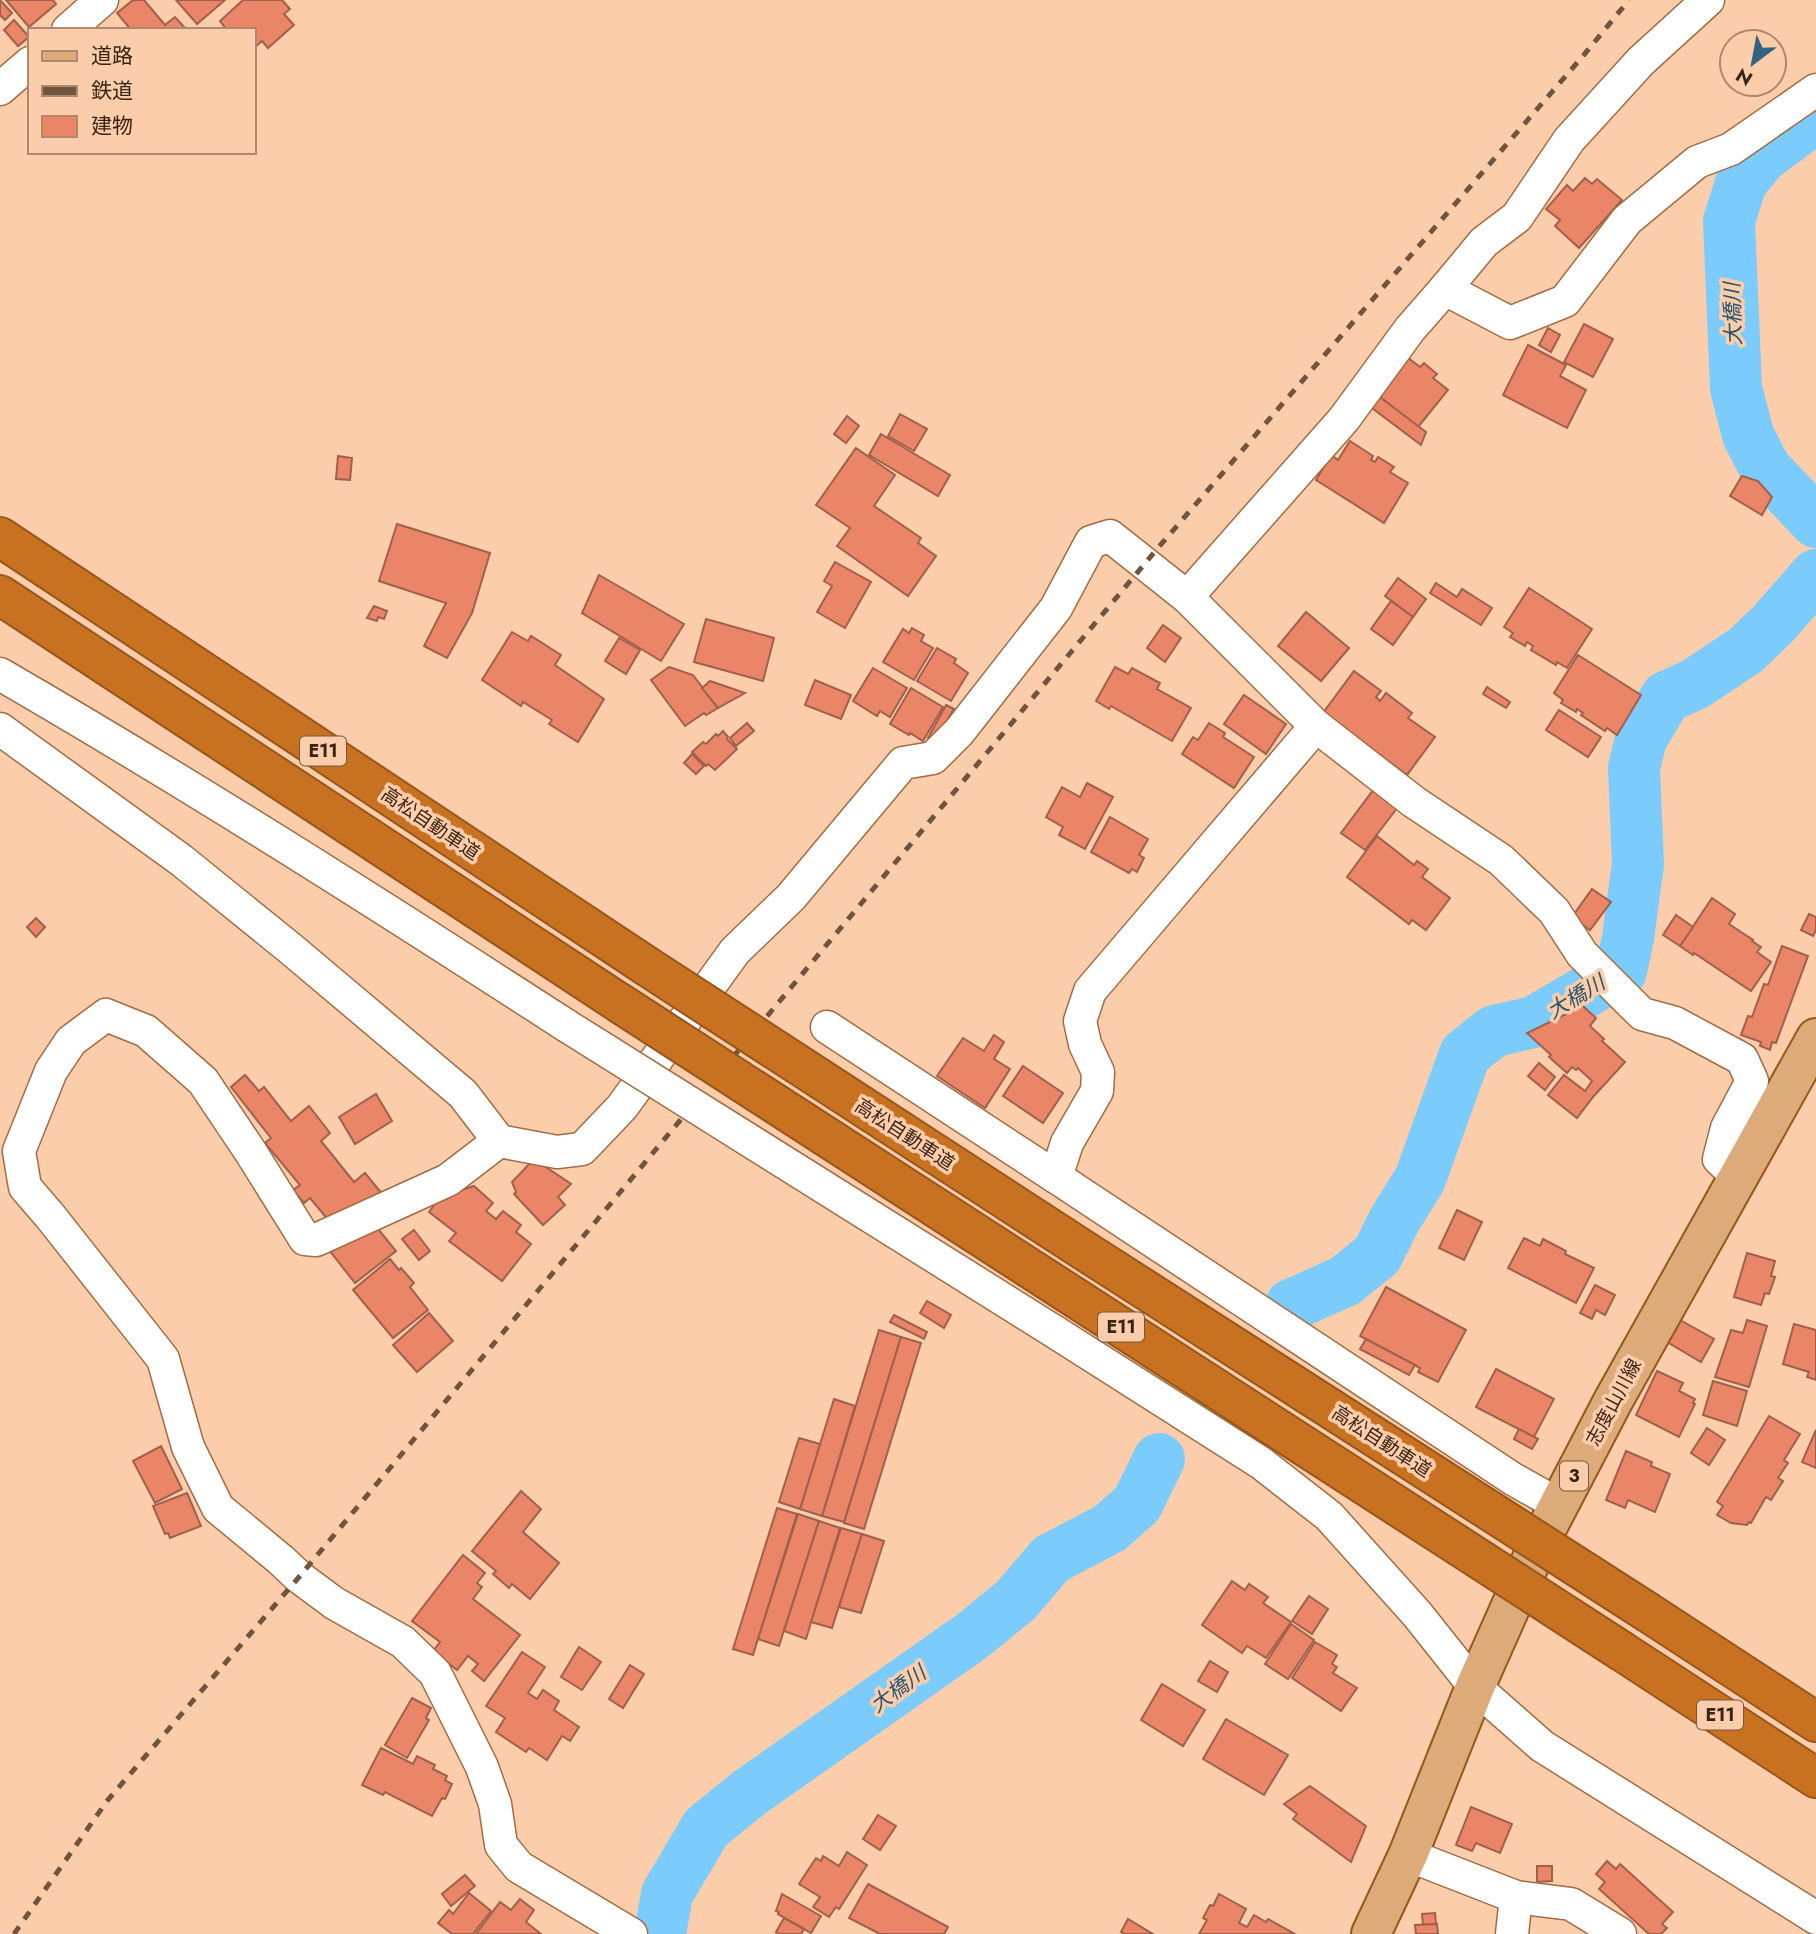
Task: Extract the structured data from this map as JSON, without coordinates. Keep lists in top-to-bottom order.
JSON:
{
  "streets": {
    "highway": ["E11", "高松自動車道"],
    "main road": ["志度山川線", "3"]
  },
  "water": ["大橋川"],
  "legend": ["道路", "鉄道", "建物"],
  "north": "bottom left"
}
